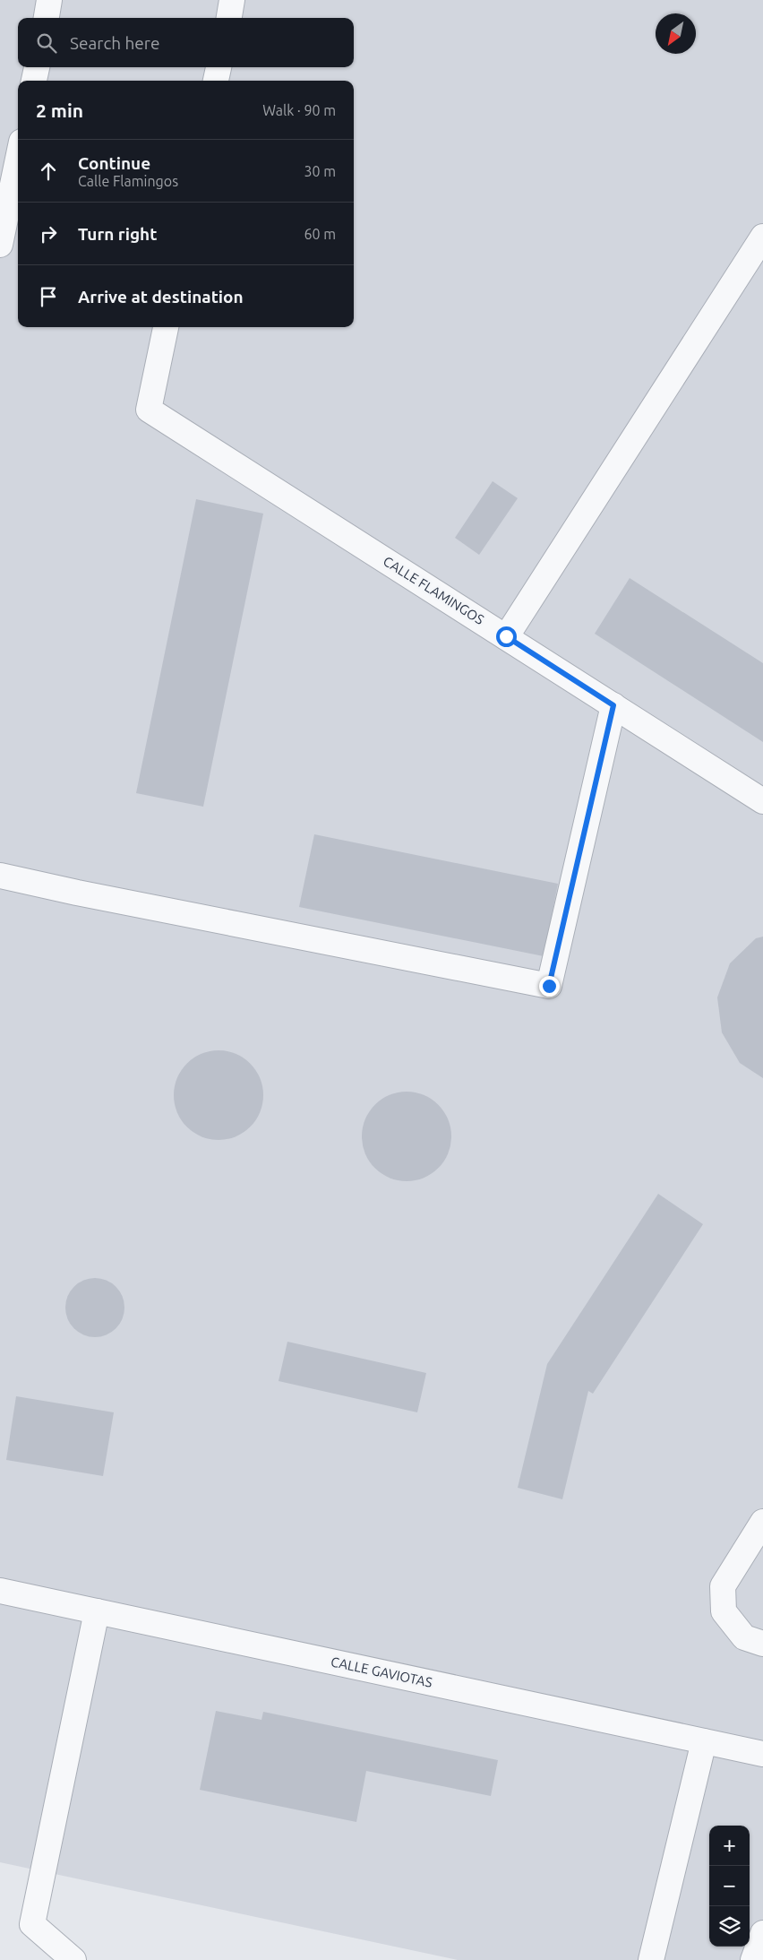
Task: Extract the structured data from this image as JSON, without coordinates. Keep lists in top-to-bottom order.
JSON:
{
  "streets": {
    "street": ["CALLE FLAMINGOS", "CALLE GAVIOTAS"]
  },
  "north": "bottom left",
  "page": {
    "search": "Search here",
    "heading": ["2 min", "Walk · 90 m"],
    "list": [
      ["Continue", "Calle Flamingos", "30 m"],
      ["Turn right", "60 m"],
      "Arrive at destination"
    ],
    "map_buttons": ["+", "−"]
  }
}
